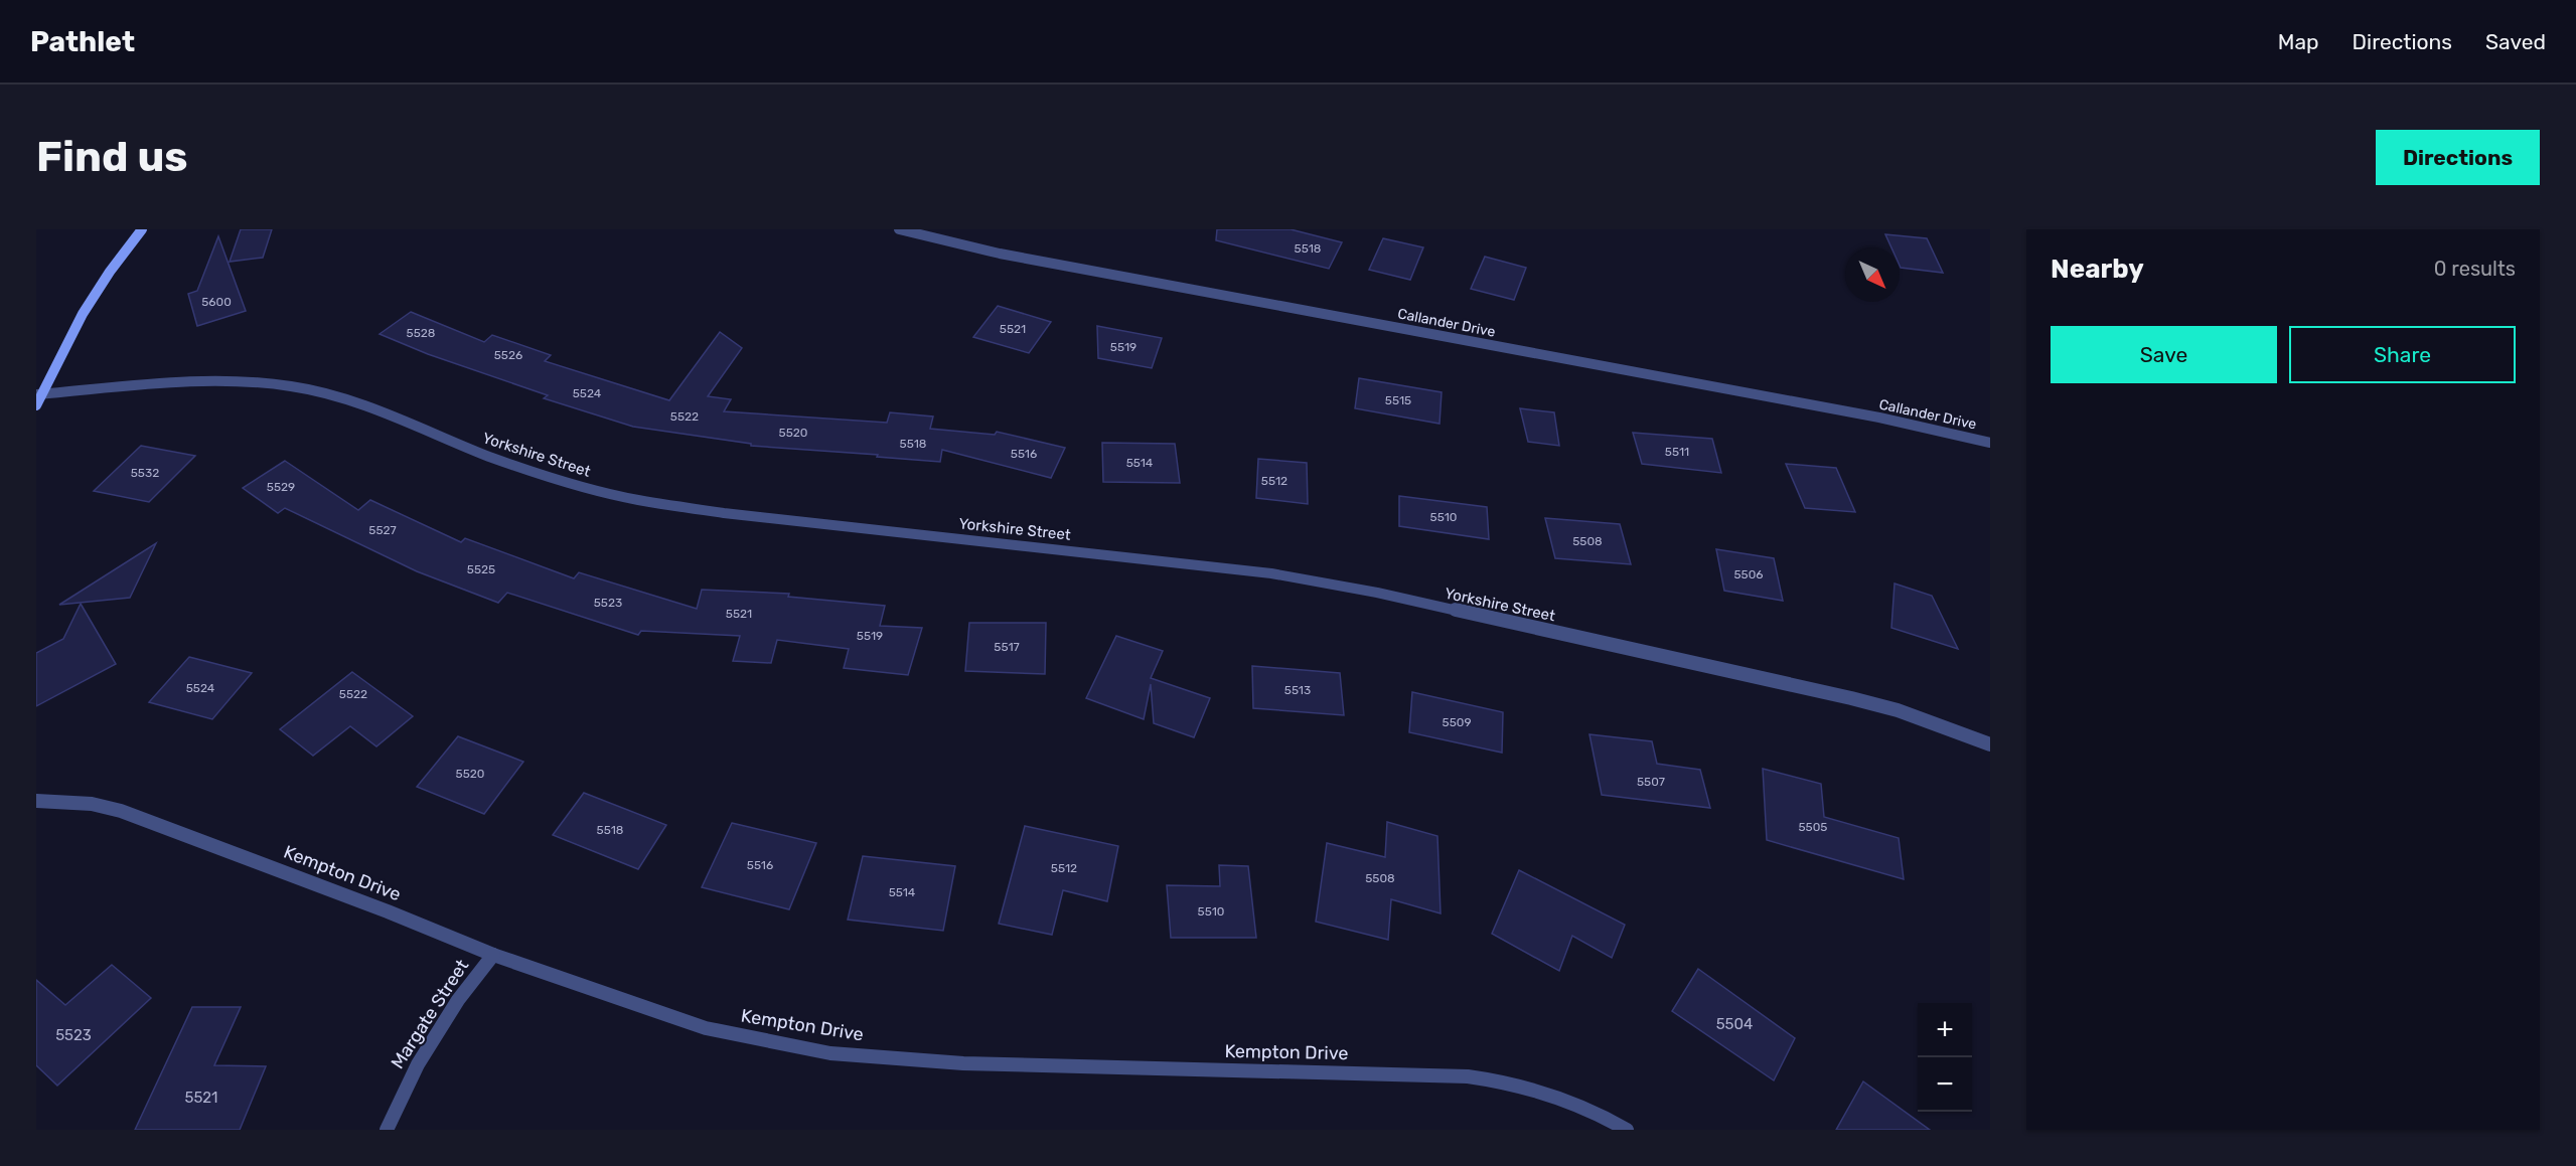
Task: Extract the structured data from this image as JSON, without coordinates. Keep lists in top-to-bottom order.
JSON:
{
  "streets": {
    "street": [
      "Callander Drive",
      "Yorkshire Street",
      "Kempton Drive",
      "Margate Street"
    ]
  },
  "crossings": [
    ["Kempton Drive", "Margate Street"]
  ],
  "house_numbers": [
    "5518",
    "5600",
    "5521",
    "5528",
    "5519",
    "5526",
    "5524",
    "5515",
    "5522",
    "5520",
    "5518",
    "5511",
    "5516",
    "5514",
    "5532",
    "5512",
    "5529",
    "5510",
    "5527",
    "5508",
    "5525",
    "5506",
    "5523",
    "5521",
    "5519",
    "5517",
    "5524",
    "5513",
    "5522",
    "5509",
    "5520",
    "5507",
    "5505",
    "5518",
    "5516",
    "5512",
    "5508",
    "5514",
    "5510",
    "5504",
    "5523",
    "5521"
  ],
  "north": "bottom right",
  "page": {
    "header": "Pathlet",
    "nav": ["Map", "Directions", "Saved"],
    "buttons": [
      "Directions",
      ["Save", "Share"]
    ],
    "title": "Find us",
    "heading": ["Nearby", "0 results"],
    "map_buttons": ["+", "−"]
  }
}
